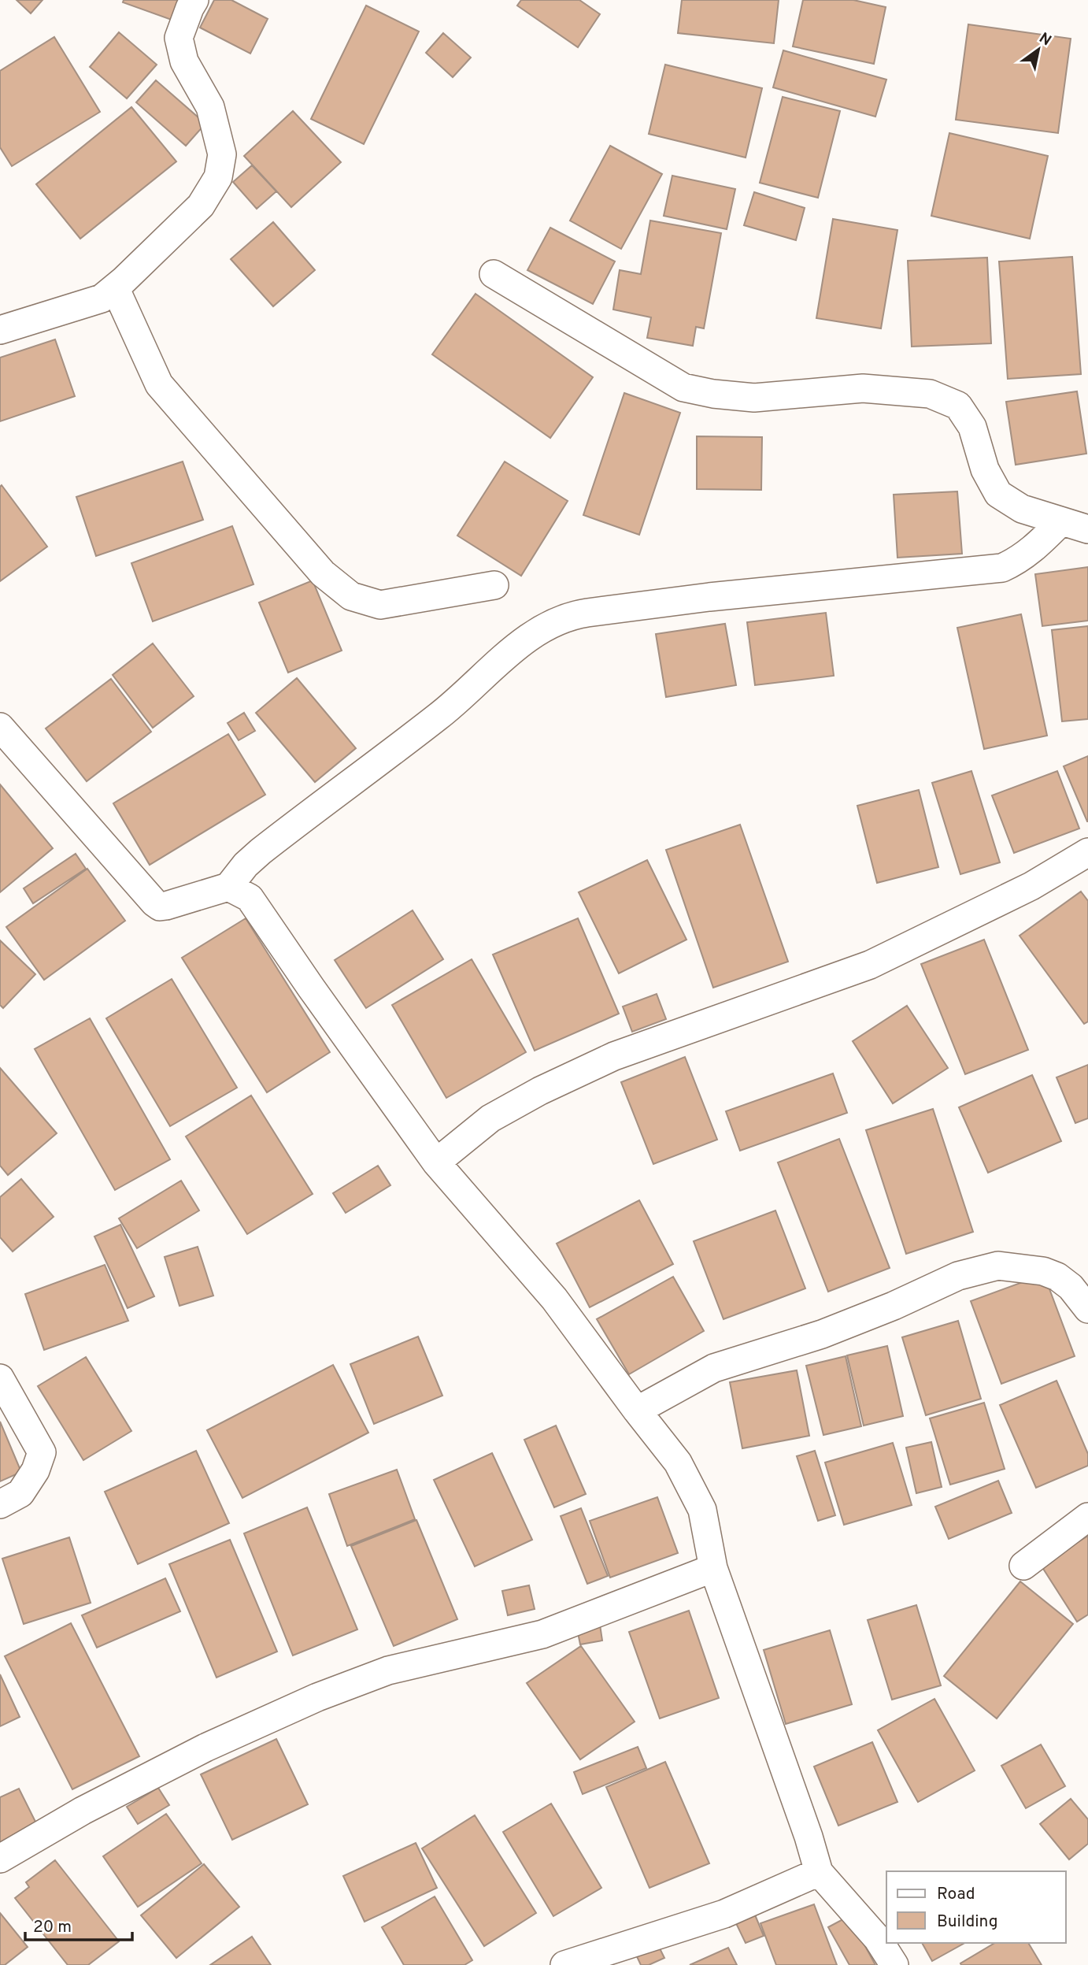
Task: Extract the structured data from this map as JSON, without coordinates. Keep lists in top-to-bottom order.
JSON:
{
  "legend": ["Road", "Building"],
  "scale_bar": "20 m",
  "north": "top right"
}
